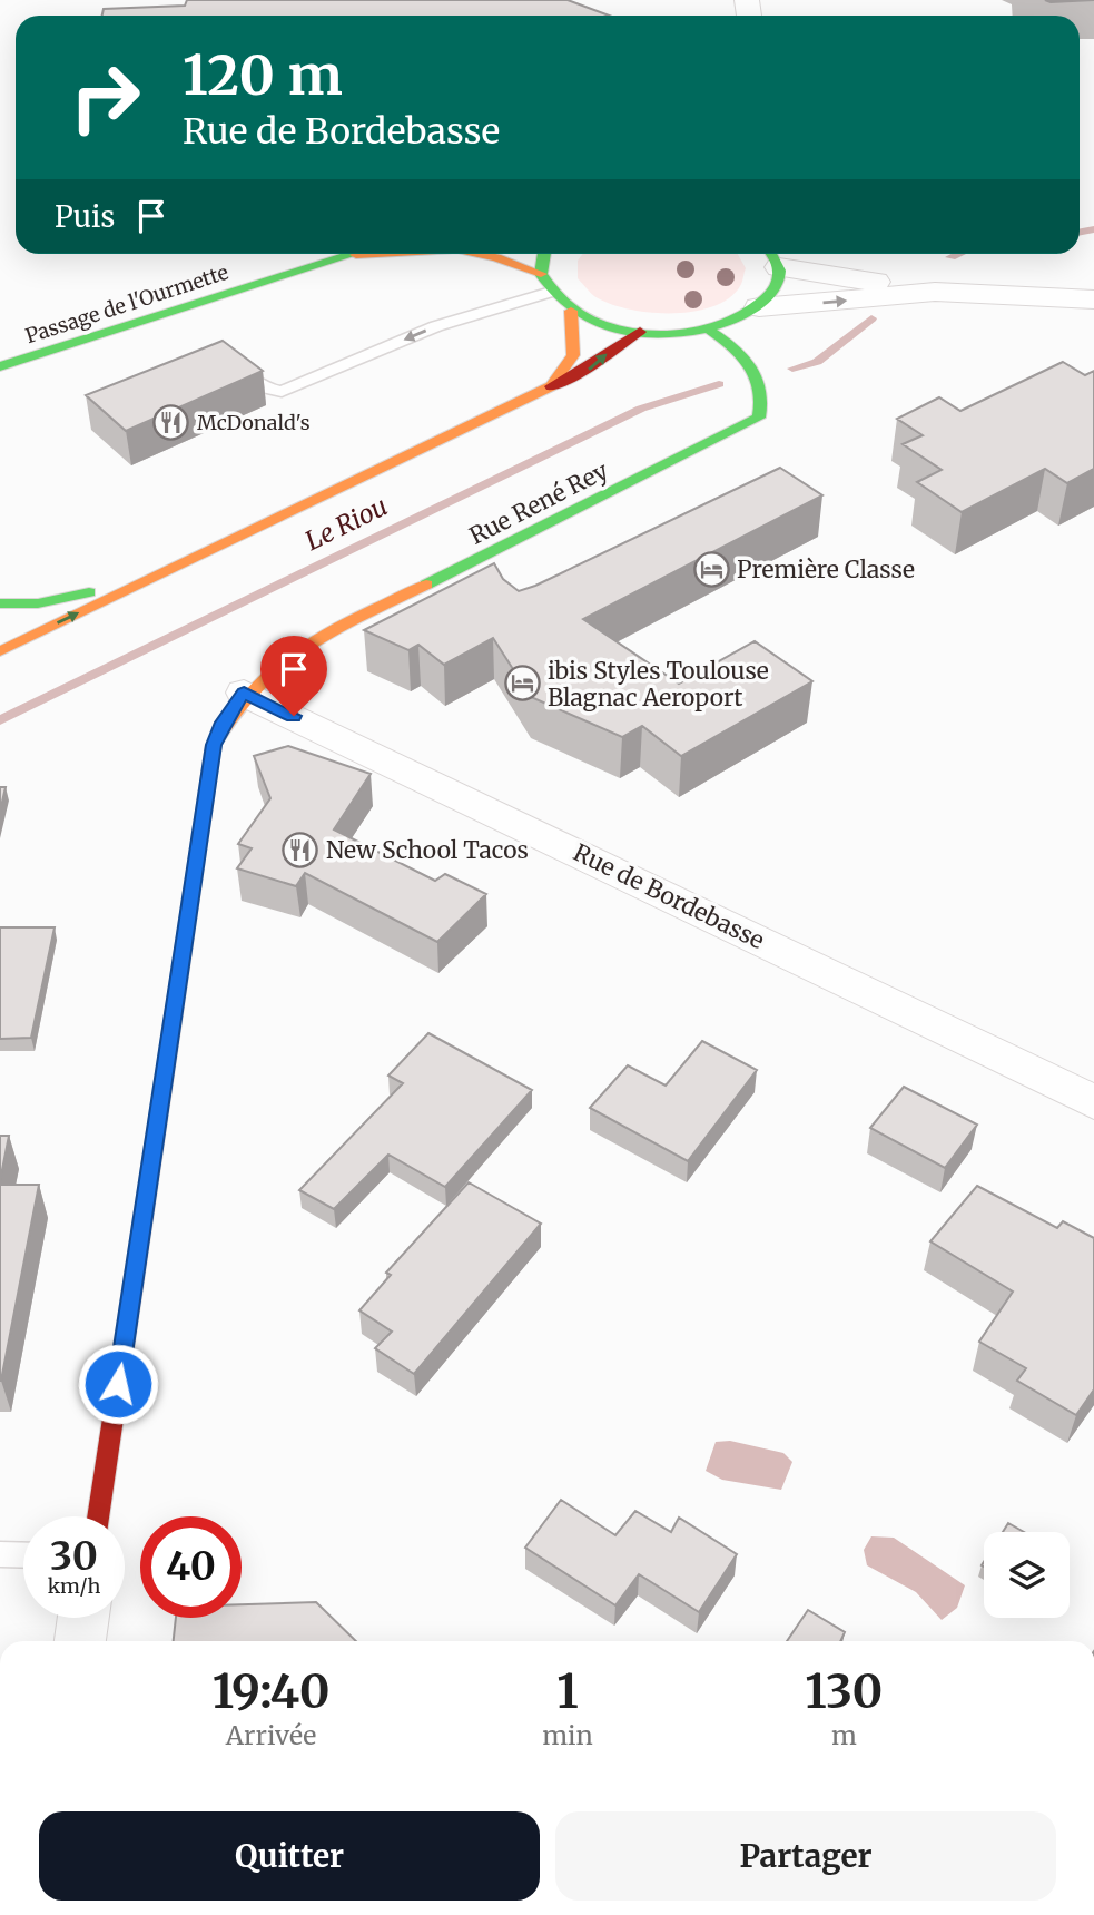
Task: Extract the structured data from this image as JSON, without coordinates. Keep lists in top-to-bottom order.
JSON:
{
  "streets": {
    "main road": ["Passage de l'Ourmette", "Rue René Rey"],
    "street": ["Rue de Bordebasse"]
  },
  "crossings": [
    ["Rue René Rey", "Rue de Bordebasse"]
  ],
  "water": ["Le Riou"],
  "places": {
    "restaurant": ["McDonald's", "New School Tacos"],
    "hotel": ["Première Classe", "ibis Styles Toulouse Blagnac Aeroport"]
  },
  "page": {
    "turn": ["120 m", "Rue de Bordebasse"],
    "then": "Puis",
    "speed": "30 km/h",
    "limit": "40",
    "eta": [
      "19:40",
      "Arrivée",
      "1",
      "min",
      "130",
      "m"
    ],
    "buttons": ["Quitter", "Partager"]
  }
}
